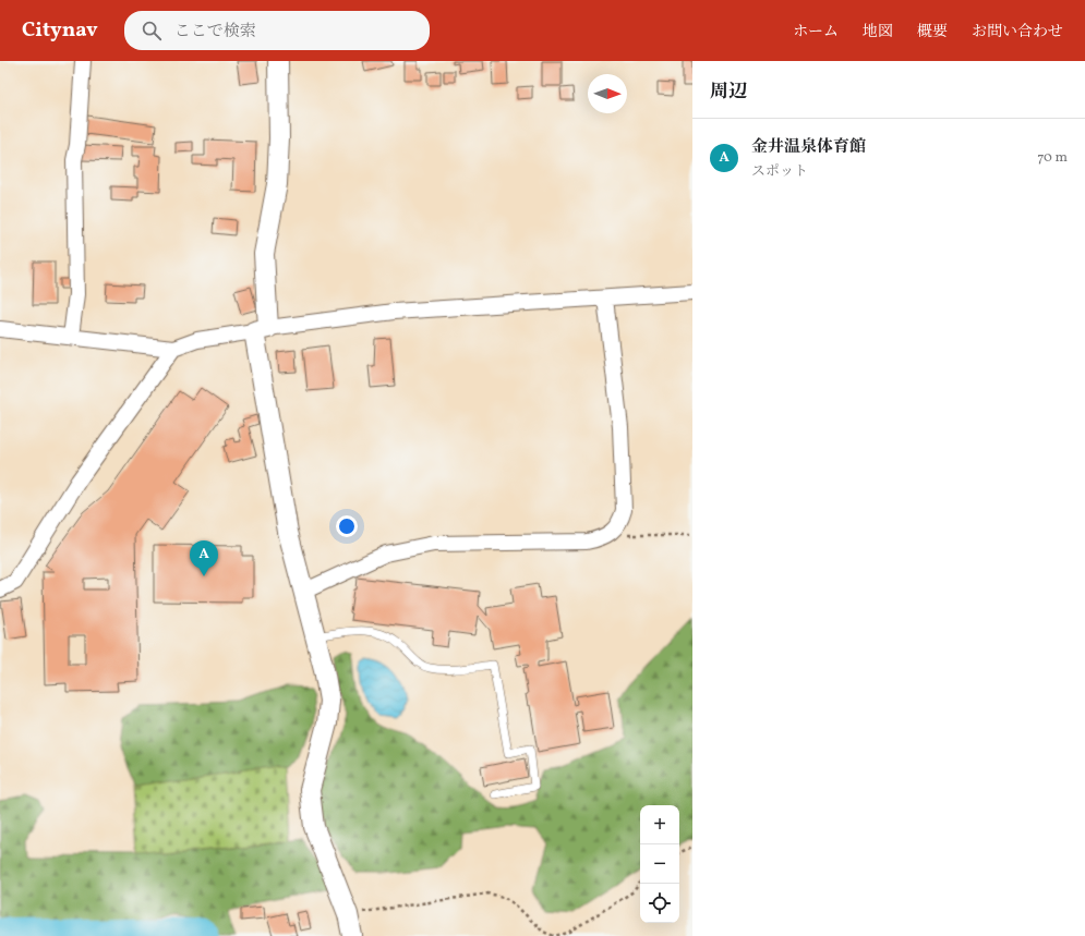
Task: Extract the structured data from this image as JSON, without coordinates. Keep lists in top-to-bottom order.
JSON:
{
  "north": "right",
  "page": {
    "header": "Citynav",
    "search": "ここで検索",
    "nav": [
      "ホーム",
      "地図",
      "概要",
      "お問い合わせ"
    ],
    "heading": "周辺",
    "list": [
      {
        "mark": "A",
        "name": "金井温泉体育館",
        "note": "スポット",
        "value": "70 m"
      }
    ],
    "pins": "A",
    "map_buttons": ["+", "−"]
  }
}
